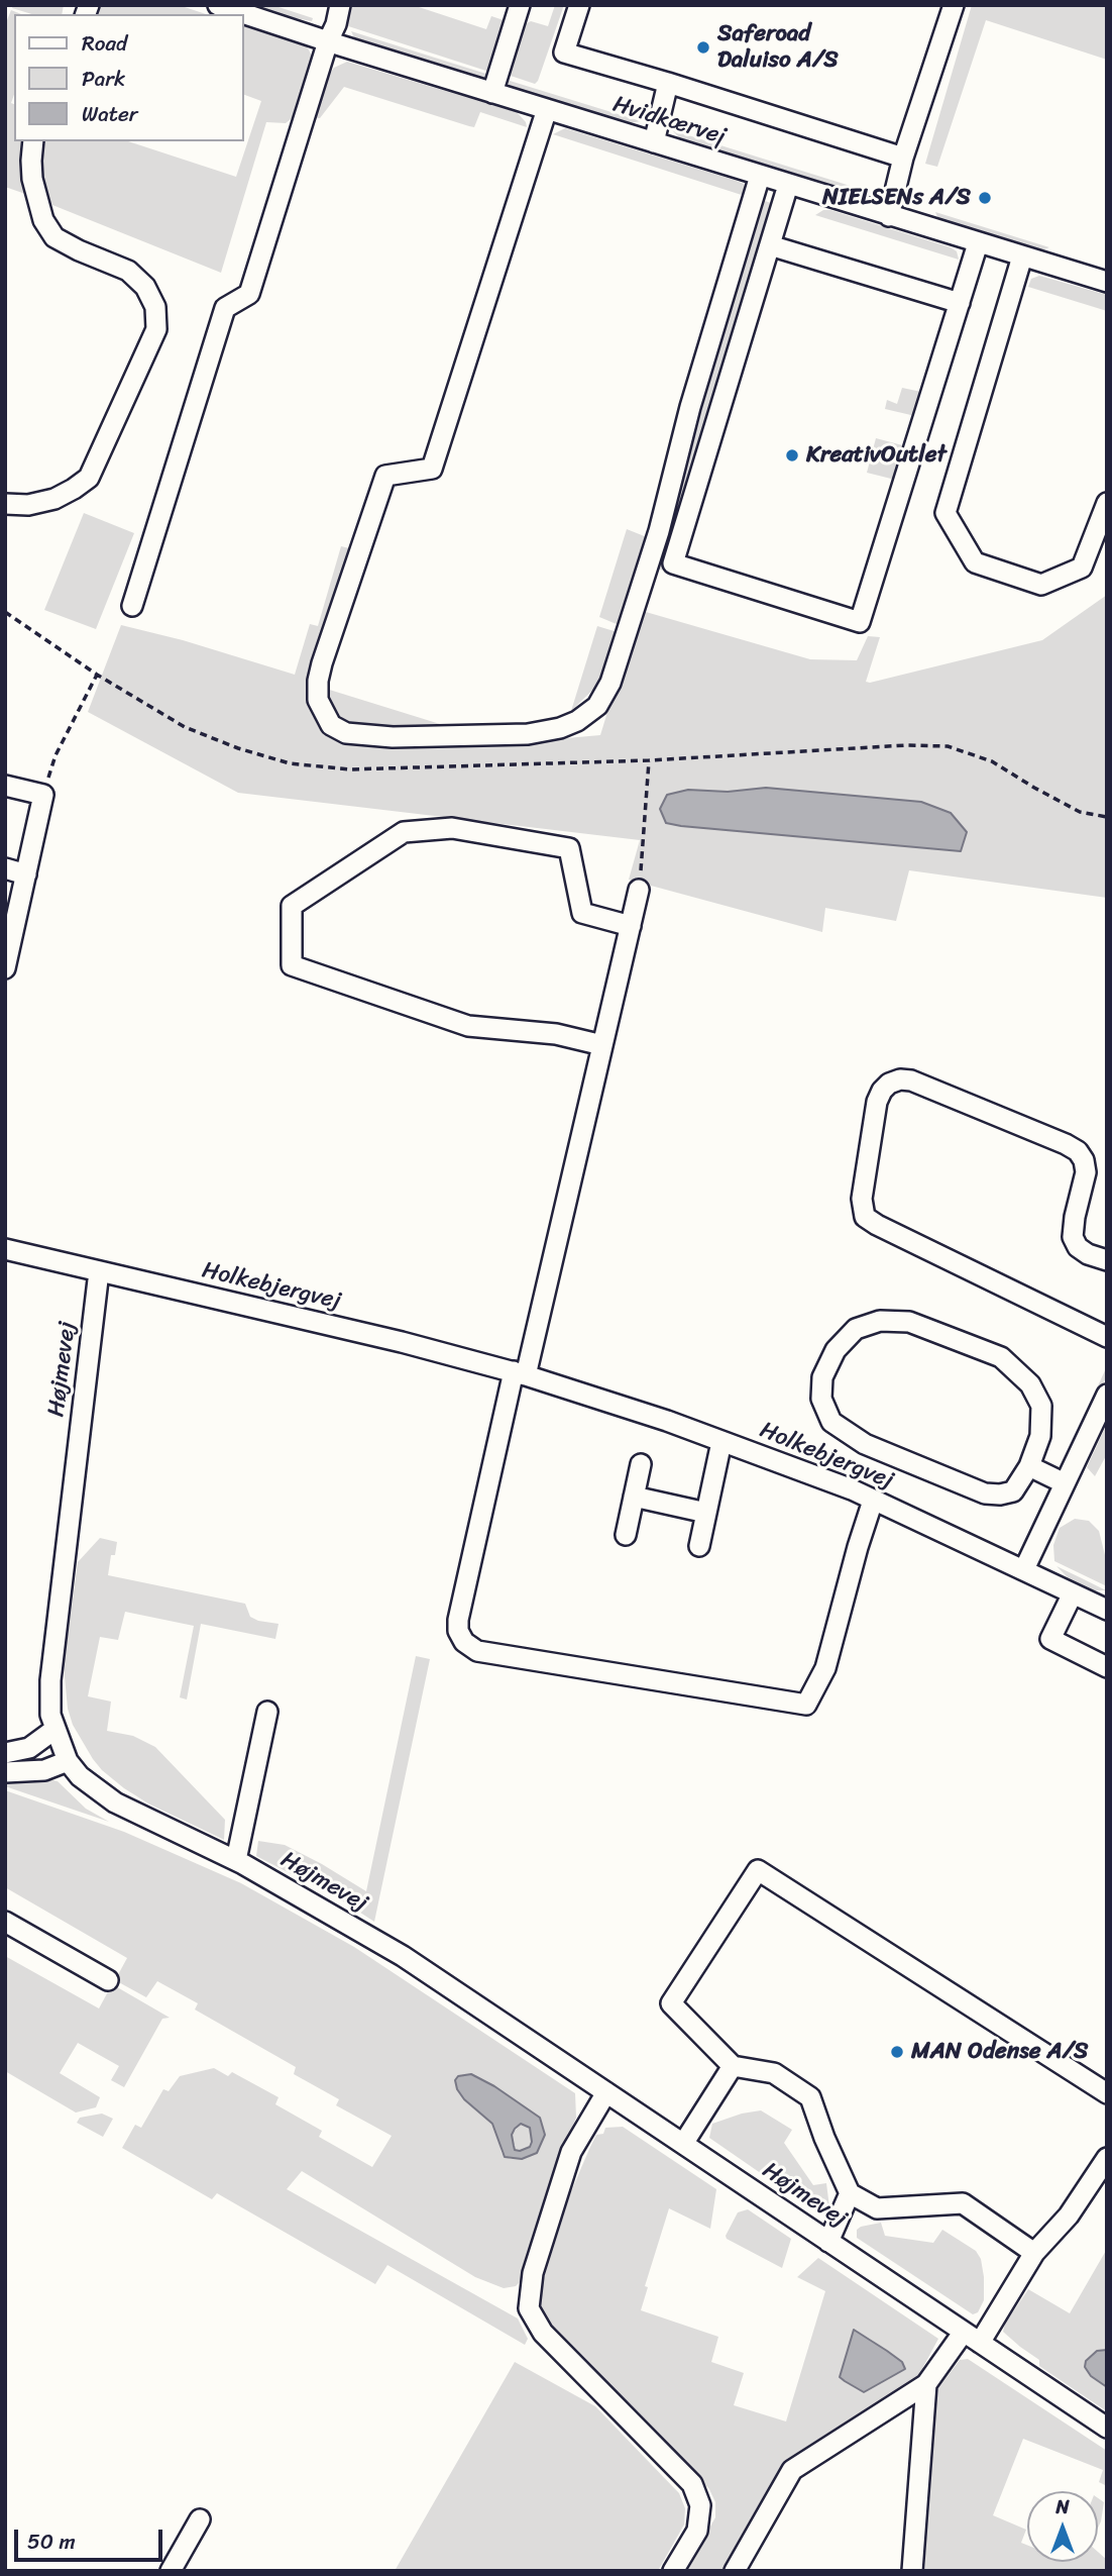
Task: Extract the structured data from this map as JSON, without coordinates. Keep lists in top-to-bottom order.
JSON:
{
  "streets": {
    "street": ["Hvidkærvej", "Holkebjergvej", "Højmevej"]
  },
  "crossings": [
    ["Holkebjergvej", "Højmevej"]
  ],
  "places": [
    "Saferoad Daluiso A/S",
    "NIELSENs A/S",
    "KreativOutlet",
    "MAN Odense A/S"
  ],
  "legend": ["Road", "Park", "Water"],
  "scale_bar": "50 m",
  "north": "top"
}
